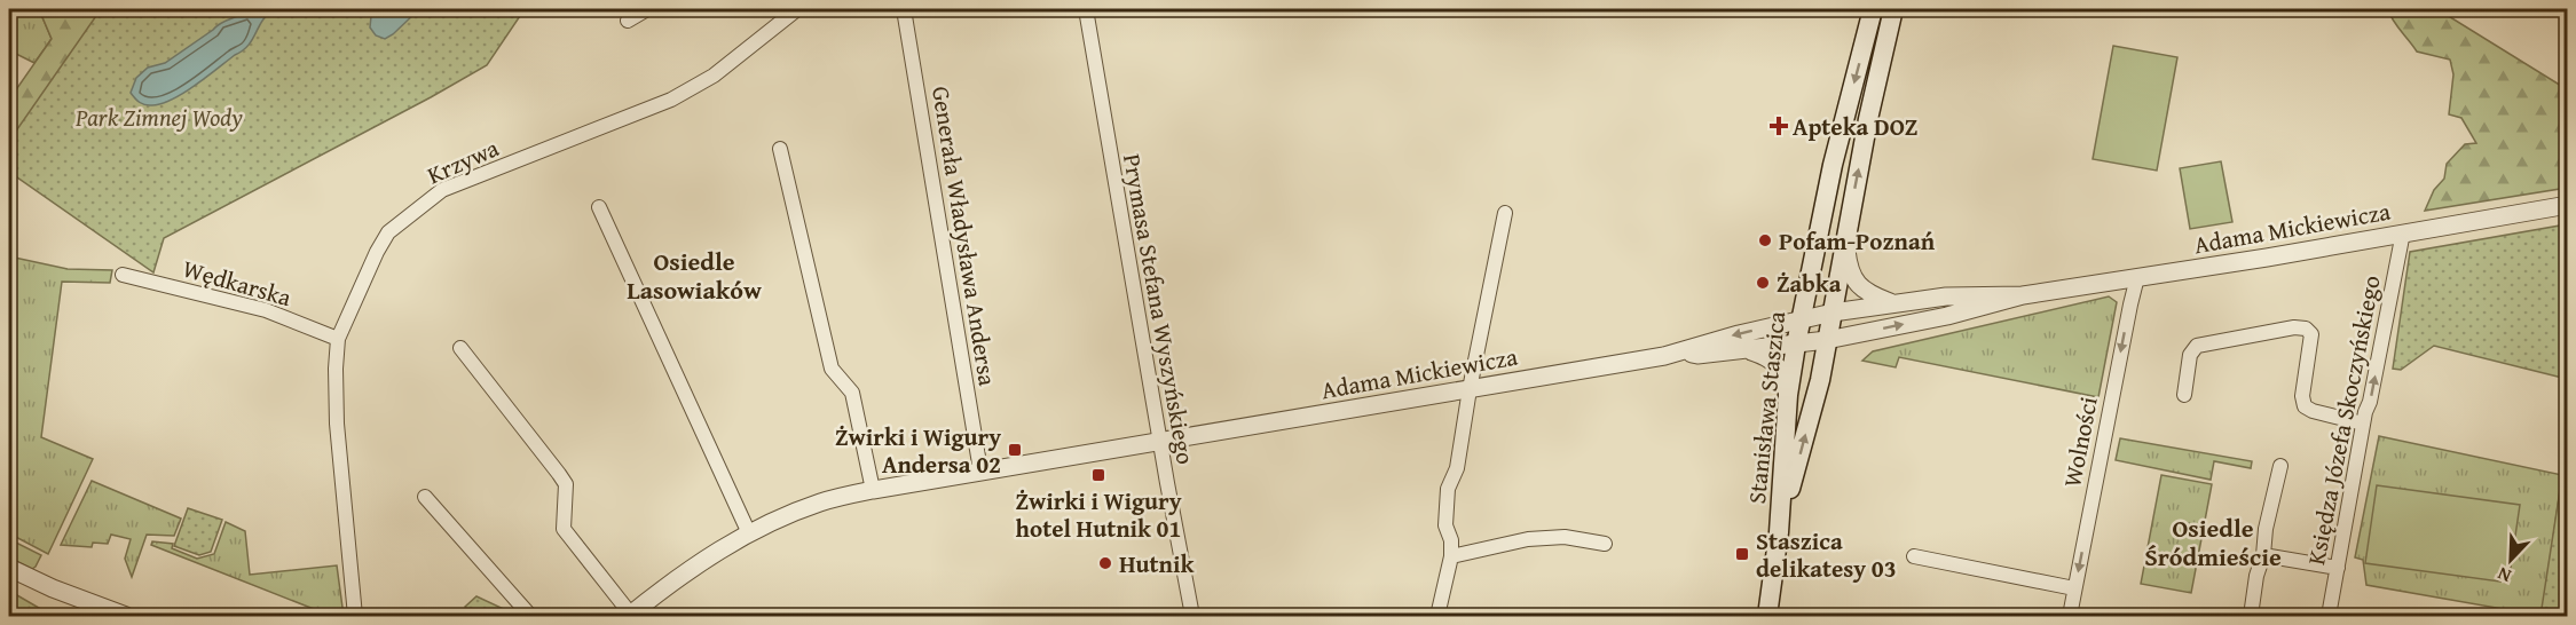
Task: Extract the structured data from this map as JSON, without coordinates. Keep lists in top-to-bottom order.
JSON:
{
  "streets": {
    "main road": ["Stanisława Staszica"],
    "street": [
      "Krzywa",
      "Adama Mickiewicza",
      "Generała Władysława Andersa",
      "Wędkarska",
      "Prymasa Stefana Wyszyńskiego",
      "Księdza Józefa Skoczyńskiego",
      "Wolności"
    ]
  },
  "crossings": [
    ["Krzywa", "Wędkarska"],
    ["Adama Mickiewicza", "Generała Władysława Andersa"],
    ["Adama Mickiewicza", "Prymasa Stefana Wyszyńskiego"],
    ["Adama Mickiewicza", "Stanisława Staszica"],
    ["Adama Mickiewicza", "Księdza Józefa Skoczyńskiego"],
    ["Adama Mickiewicza", "Wolności"]
  ],
  "one_way": ["Księdza Józefa Skoczyńskiego", "Wolności"],
  "districts": ["Osiedle Lasowiaków", "Osiedle Śródmieście"],
  "parks": ["Park Zimnej Wody"],
  "places": {
    "health": ["Apteka DOZ"],
    "other": ["Pofam-Poznań", "Żabka", "Hutnik"],
    "transit": ["Żwirki i Wigury Andersa 02", "Żwirki i Wigury hotel Hutnik 01", "Staszica delikatesy 03"]
  },
  "north": "bottom left"
}
